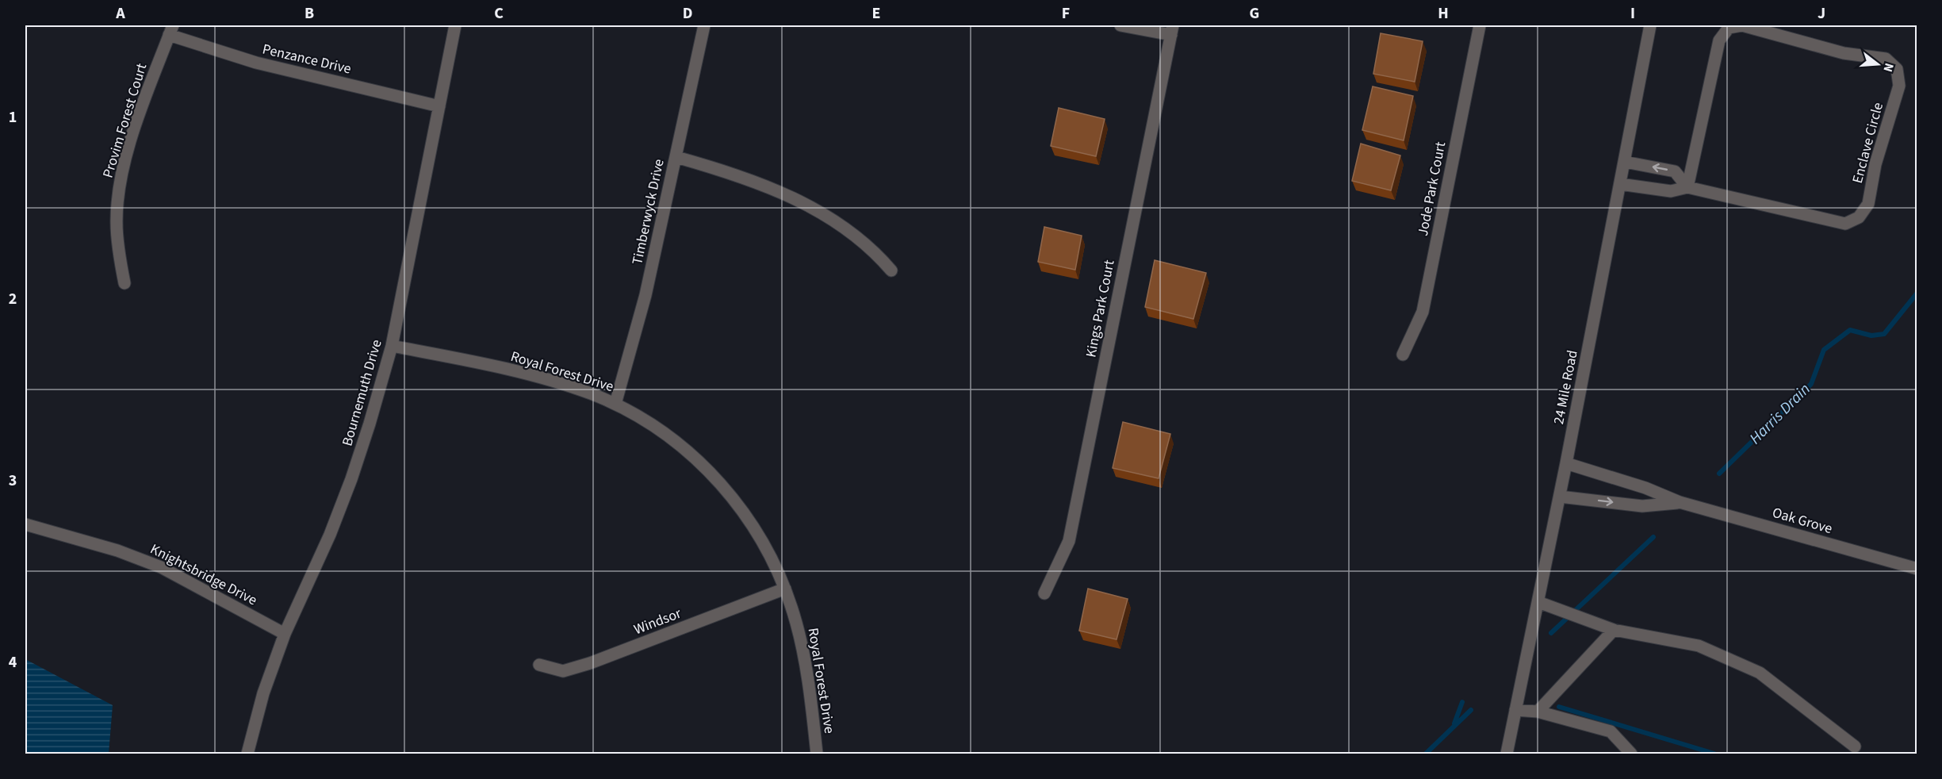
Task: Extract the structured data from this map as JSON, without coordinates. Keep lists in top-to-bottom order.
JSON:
{
  "streets": {
    "street": [
      "Penzance Drive",
      "Provim Forest Court",
      "Enclave Circle",
      "Jode Park Court",
      "Timberwyck Drive",
      "Kings Park Court",
      "Royal Forest Drive",
      "24 Mile Road",
      "Bournemuth Drive",
      "Oak Grove",
      "Knightsbridge Drive",
      "Windsor"
    ]
  },
  "crossings": [
    ["Penzance Drive", "Provim Forest Court"],
    ["Penzance Drive", "Bournemuth Drive"],
    ["Enclave Circle", "24 Mile Road"],
    ["Timberwyck Drive", "Royal Forest Drive"],
    ["Royal Forest Drive", "Bournemuth Drive"],
    ["Royal Forest Drive", "Windsor"],
    ["24 Mile Road", "Oak Grove"],
    ["Bournemuth Drive", "Knightsbridge Drive"]
  ],
  "water": ["Harris Drain"],
  "north": "right",
  "grid": {
    "columns": [
      "A",
      "B",
      "C",
      "D",
      "E",
      "F",
      "G",
      "H",
      "I",
      "J"
    ],
    "rows": [
      "1",
      "2",
      "3",
      "4"
    ]
  }
}
